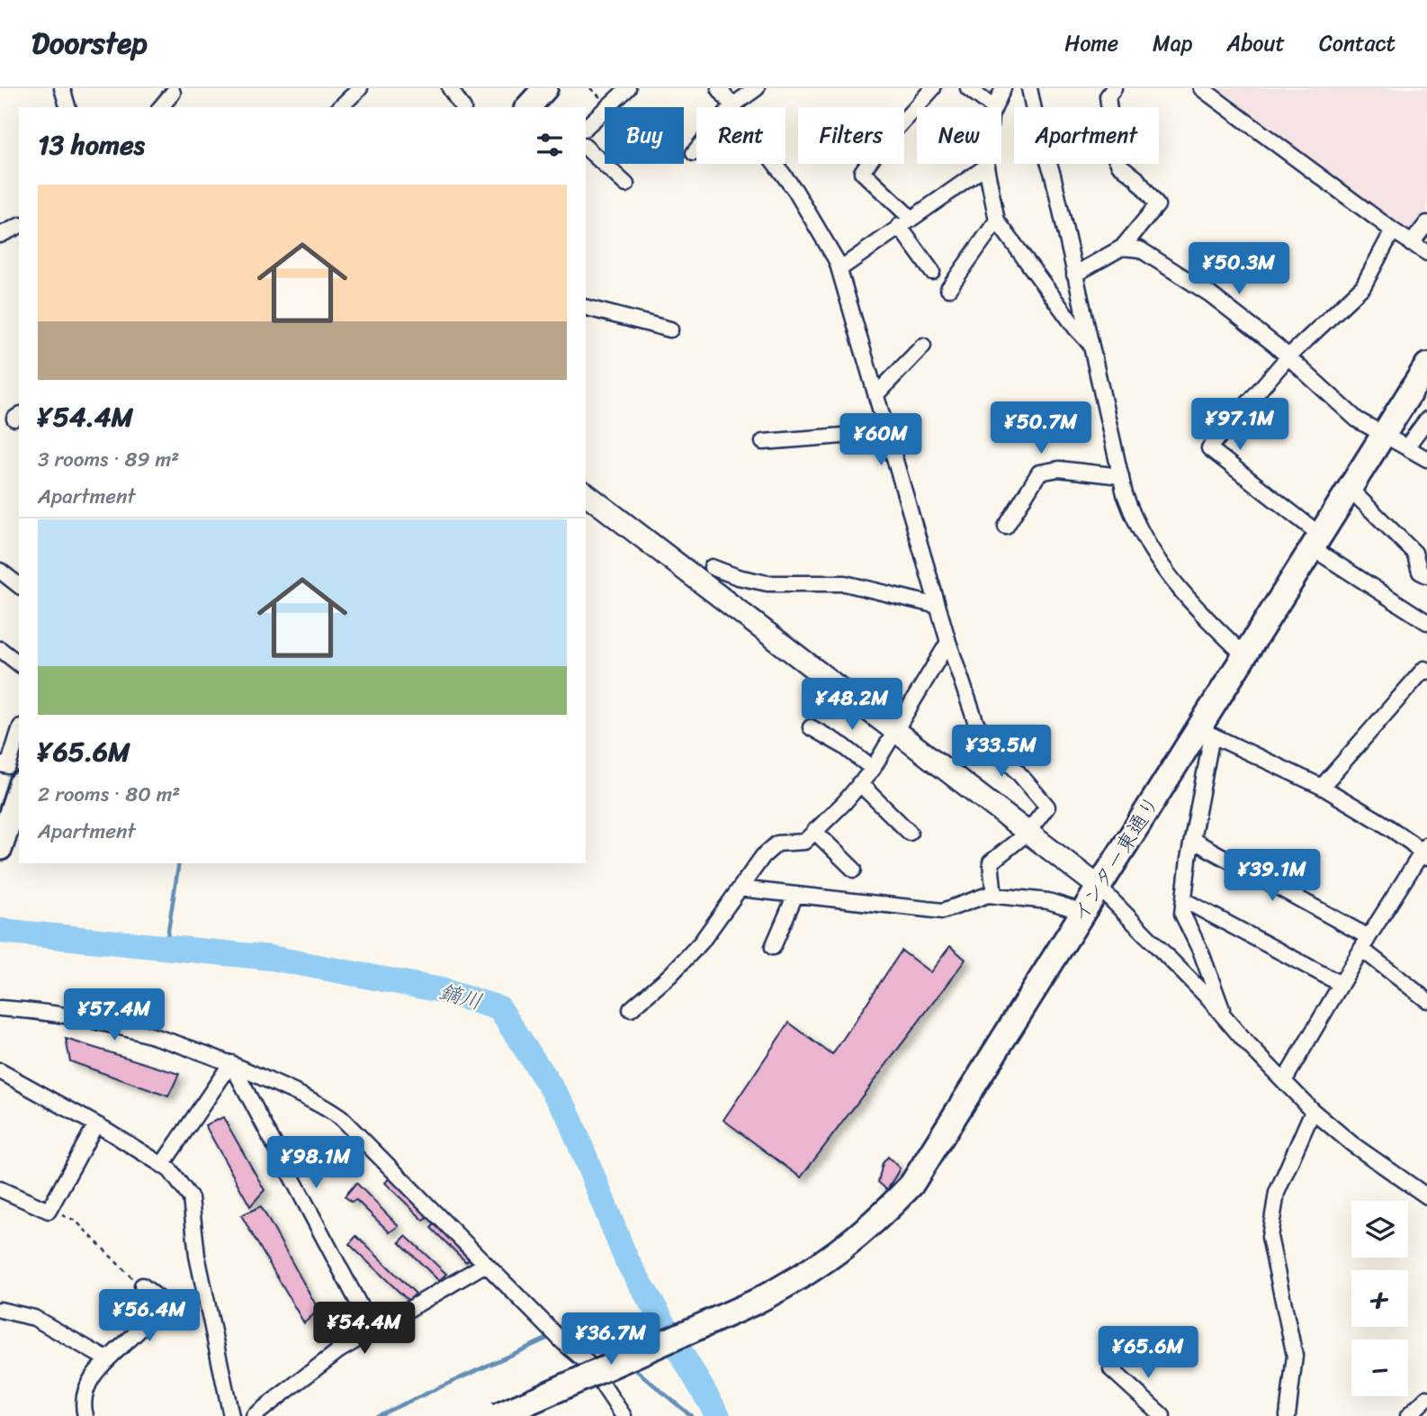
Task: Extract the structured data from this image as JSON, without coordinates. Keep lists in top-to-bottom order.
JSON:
{
  "streets": {
    "main road": ["インター東通り"]
  },
  "water": ["鏑川"],
  "page": {
    "header": "Doorstep",
    "nav": [
      "Home",
      "Map",
      "About",
      "Contact"
    ],
    "chip": [
      "Buy",
      "Rent",
      "Filters",
      "New",
      "Apartment"
    ],
    "heading": "13 homes",
    "list": [
      {
        "name": "¥54.4M",
        "note": "3 rooms · 89 m² · Apartment"
      },
      {
        "name": "¥65.6M",
        "note": "2 rooms · 80 m² · Apartment"
      }
    ],
    "price": [
      "¥50.3M",
      "¥97.1M",
      "¥50.7M",
      "¥60M",
      "¥48.2M",
      "¥33.5M",
      "¥39.1M",
      "¥57.4M",
      "¥98.1M",
      "¥56.4M",
      "¥54.4M",
      "¥36.7M",
      "¥65.6M"
    ],
    "map_buttons": ["+", "−"]
  }
}
